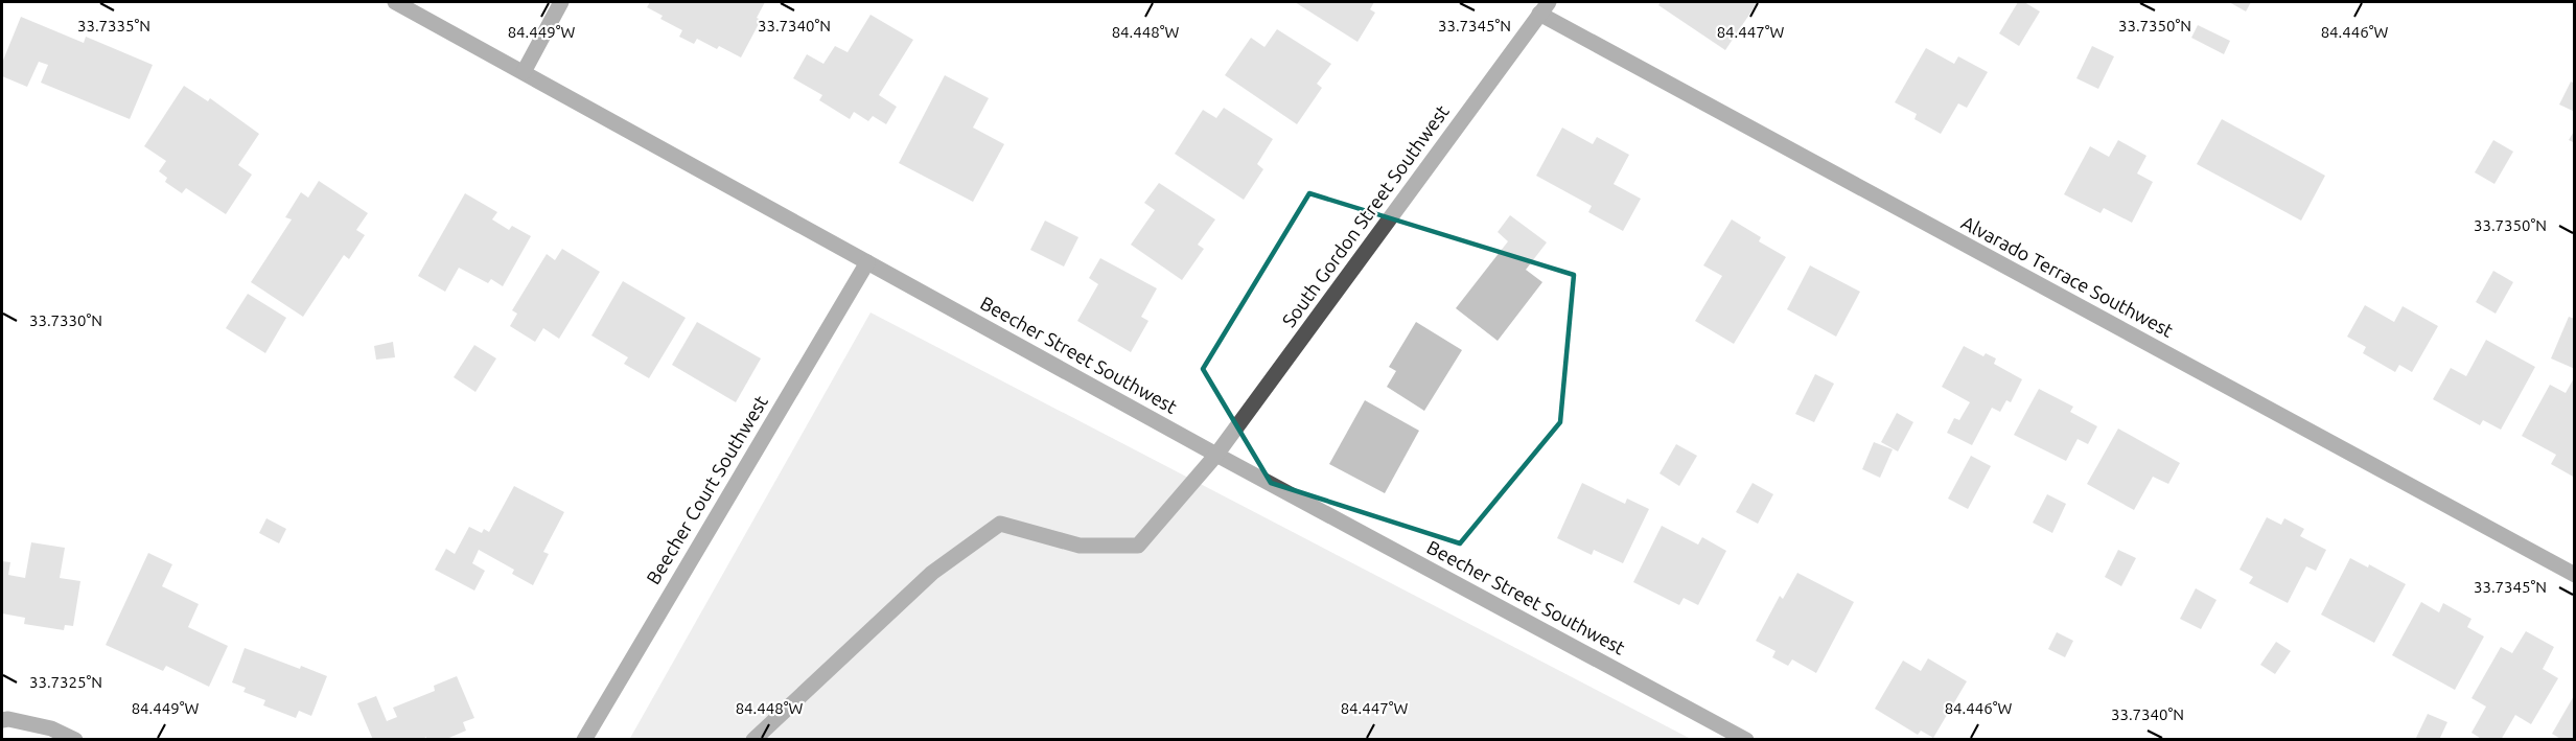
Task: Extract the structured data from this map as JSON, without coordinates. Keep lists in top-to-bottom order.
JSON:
{
  "streets": {
    "street": [
      "South Gordon Street Southwest",
      "Alvarado Terrace Southwest",
      "Beecher Street Southwest",
      "Beecher Court Southwest"
    ]
  },
  "crossings": [
    ["South Gordon Street Southwest", "Alvarado Terrace Southwest"],
    ["South Gordon Street Southwest", "Beecher Street Southwest"],
    ["Beecher Street Southwest", "Beecher Court Southwest"]
  ],
  "coordinates": [
    "33.7350°N",
    "33.7335°N",
    "33.7340°N",
    "33.7345°N",
    "84.449°W",
    "84.448°W",
    "84.447°W",
    "84.446°W",
    "33.7330°N",
    "33.7325°N"
  ]
}
